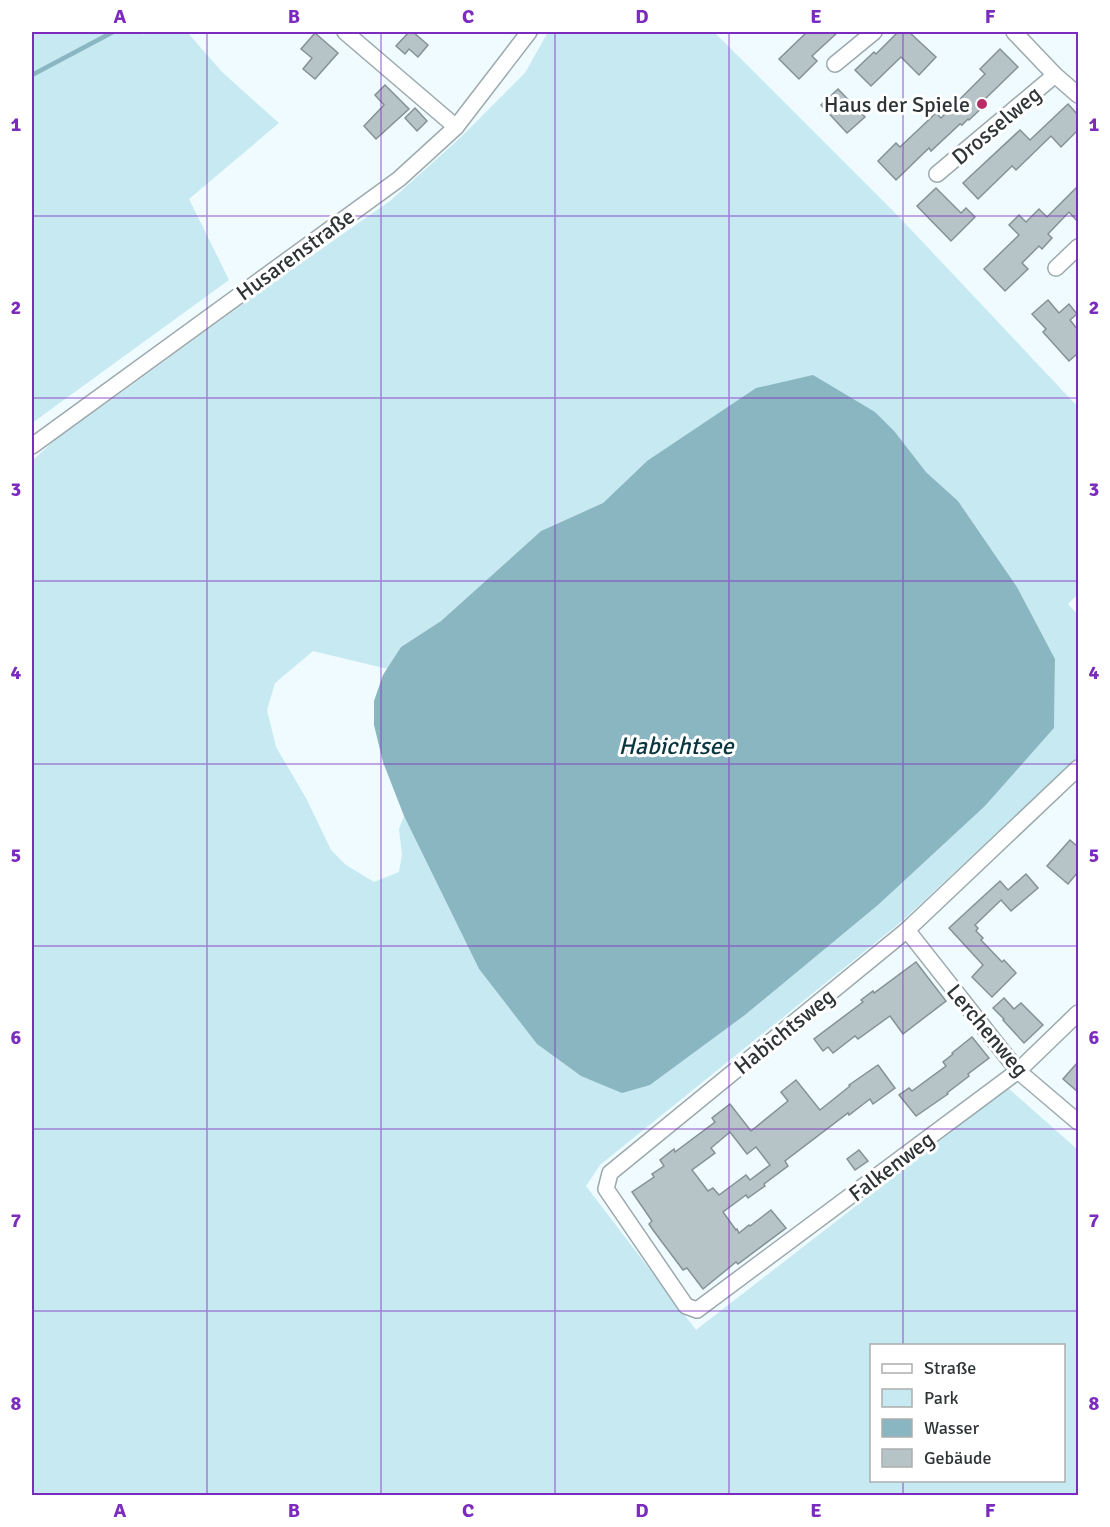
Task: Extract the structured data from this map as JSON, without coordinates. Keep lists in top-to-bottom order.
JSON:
{
  "streets": {
    "street": [
      "Drosselweg",
      "Husarenstraße",
      "Lerchenweg",
      "Habichtsweg",
      "Falkenweg"
    ]
  },
  "crossings": [
    ["Lerchenweg", "Habichtsweg"],
    ["Lerchenweg", "Falkenweg"],
    ["Habichtsweg", "Falkenweg"]
  ],
  "water": ["Habichtsee"],
  "places": ["Haus der Spiele"],
  "legend": [
    "Straße",
    "Park",
    "Wasser",
    "Gebäude"
  ],
  "grid": {
    "columns": [
      "A",
      "B",
      "C",
      "D",
      "E",
      "F"
    ],
    "rows": [
      "1",
      "2",
      "3",
      "4",
      "5",
      "6",
      "7",
      "8"
    ]
  }
}
